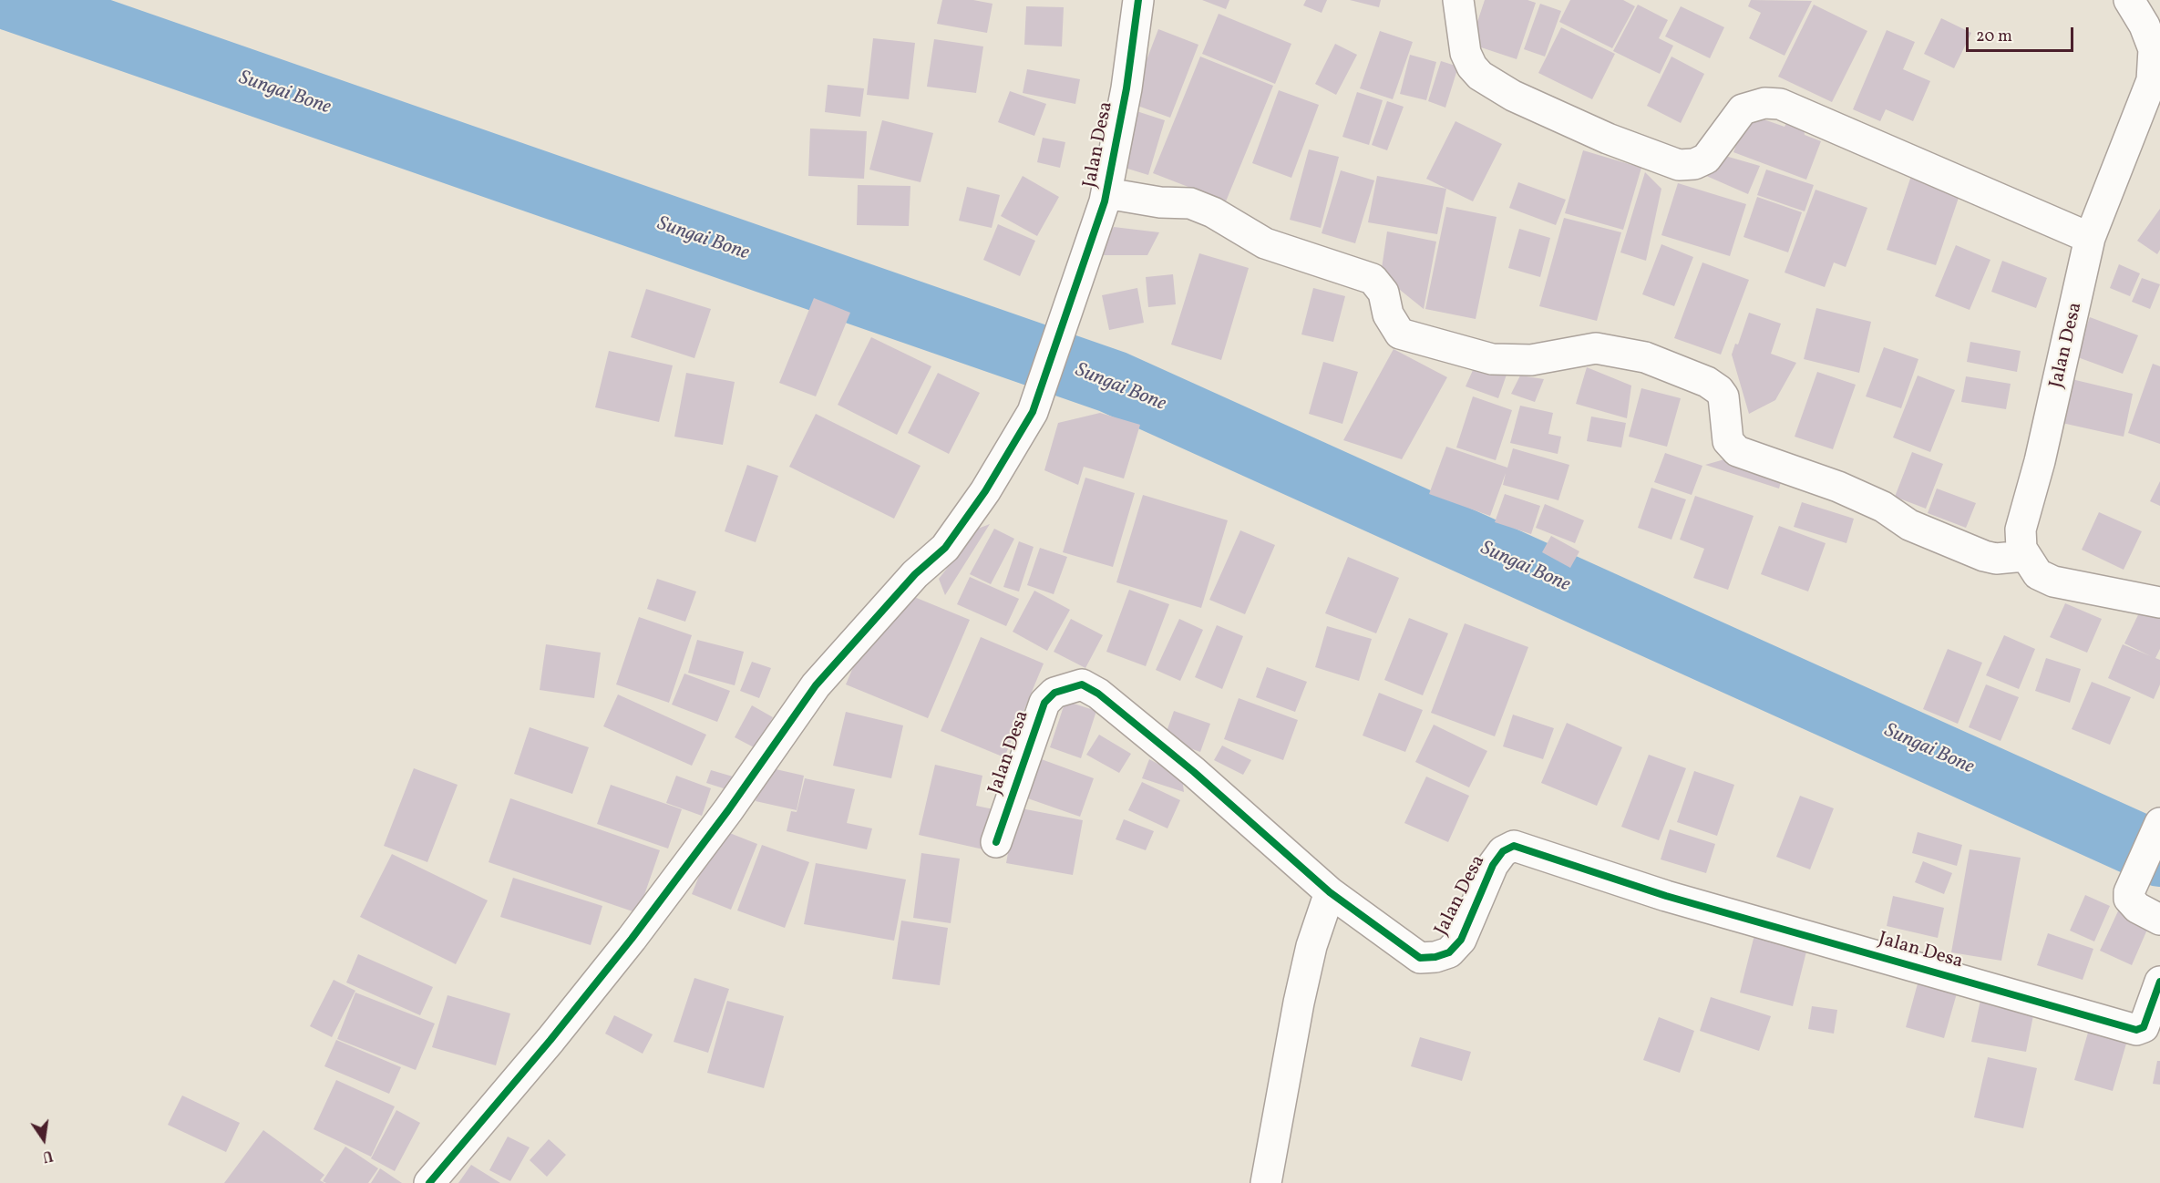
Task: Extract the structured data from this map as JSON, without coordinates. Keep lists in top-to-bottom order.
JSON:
{
  "streets": {
    "street": ["Jalan Desa"]
  },
  "water": ["Sungai Bone"],
  "scale_bar": "20 m",
  "north": "bottom"
}
